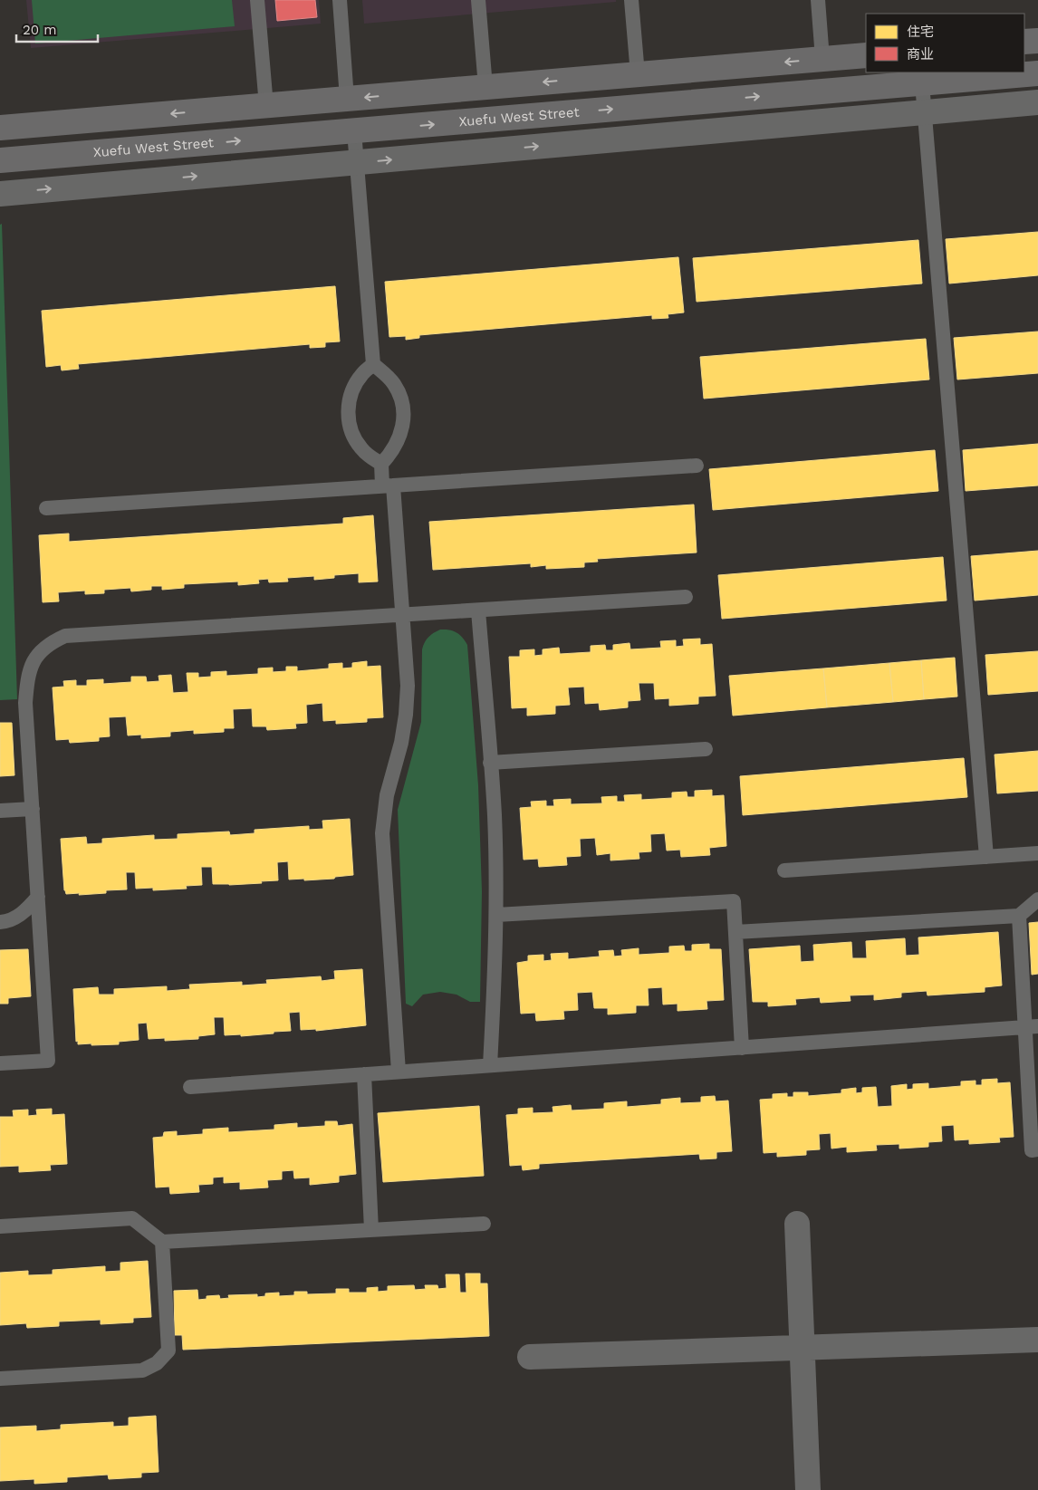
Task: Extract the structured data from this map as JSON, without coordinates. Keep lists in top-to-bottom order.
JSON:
{
  "streets": {
    "street": ["Xuefu West Street"]
  },
  "legend": ["住宅", "商业"],
  "scale_bar": "20 m"
}
